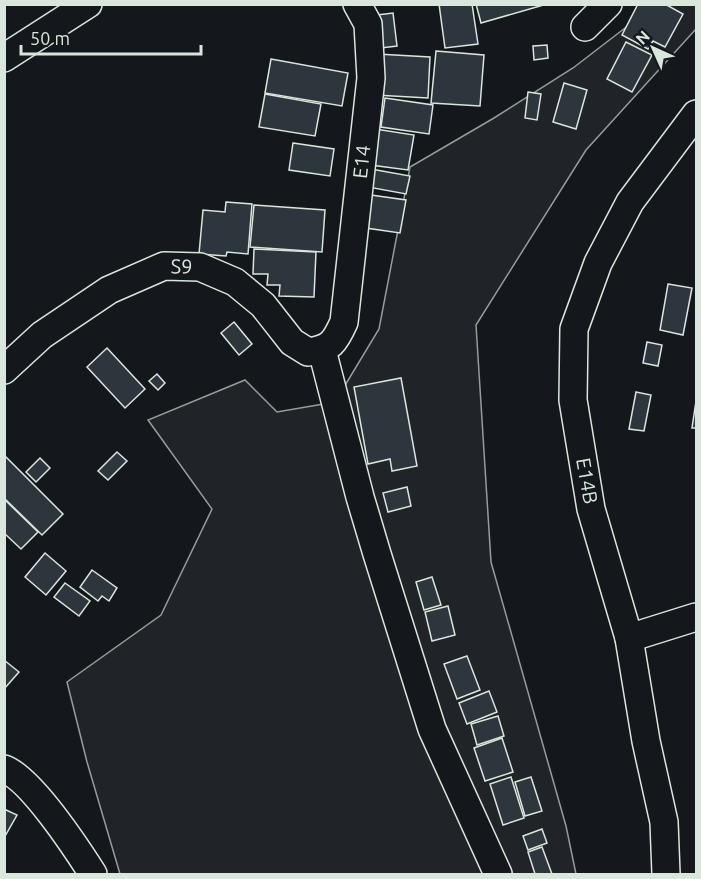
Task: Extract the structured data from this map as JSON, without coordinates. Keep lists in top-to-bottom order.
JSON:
{
  "streets": {
    "street": ["E14", "S9", "E14B"]
  },
  "crossings": [
    ["E14", "S9"]
  ],
  "scale_bar": "50 m",
  "north": "top left"
}
